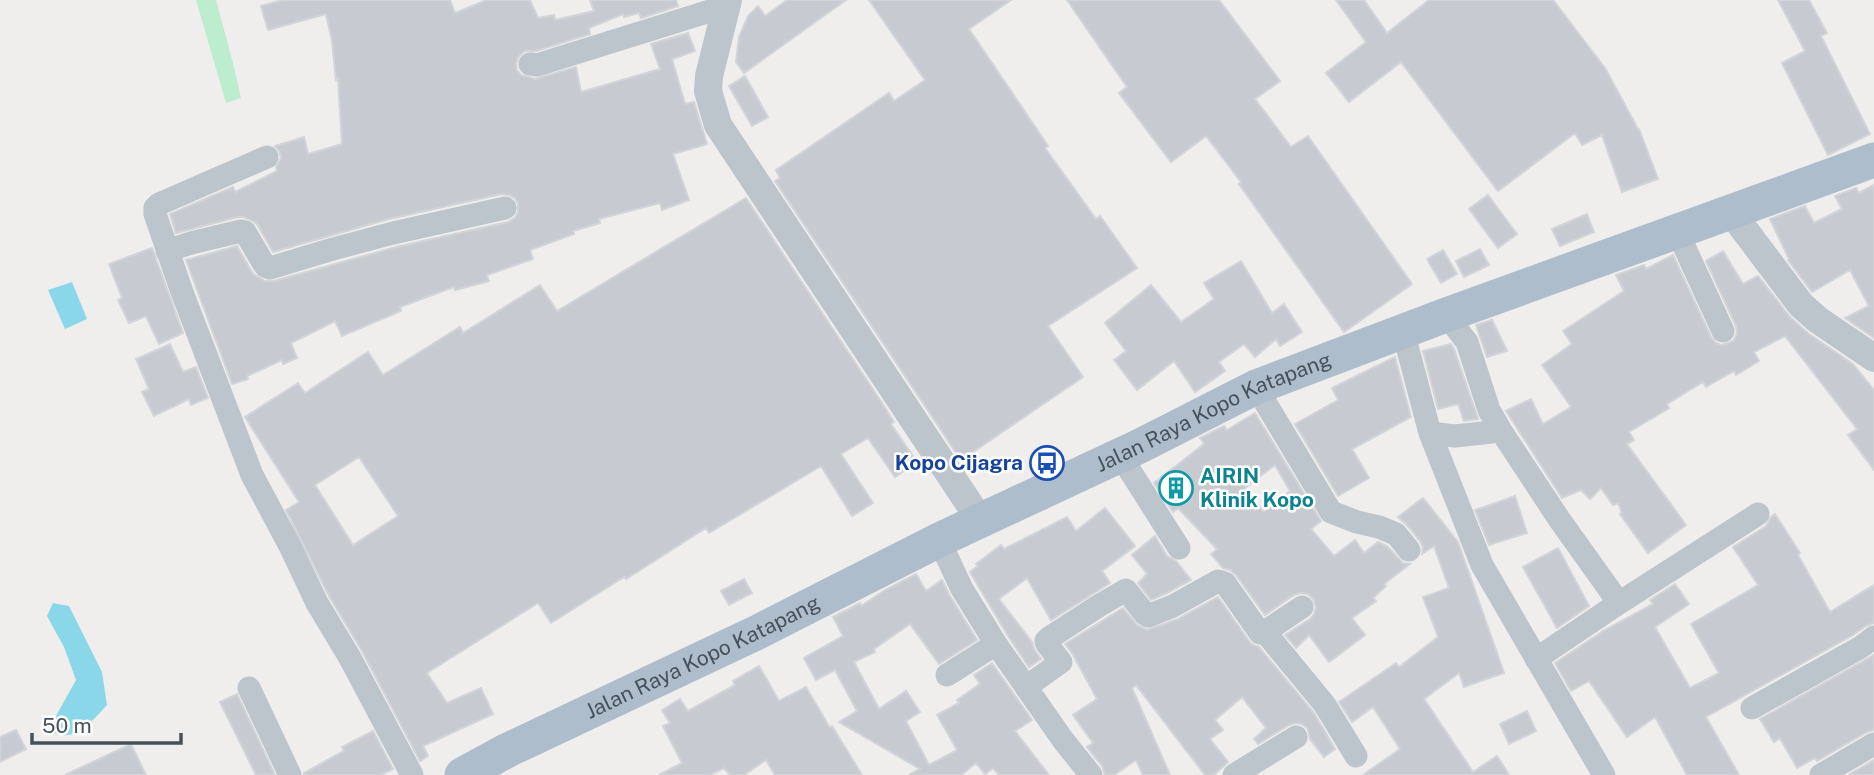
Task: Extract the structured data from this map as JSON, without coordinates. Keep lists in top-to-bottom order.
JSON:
{
  "streets": {
    "main road": ["Jalan Raya Kopo Katapang"]
  },
  "places": {
    "bus stop": ["Kopo Cijagra"],
    "building": ["AIRIN Klinik Kopo"]
  },
  "scale_bar": "50 m"
}
